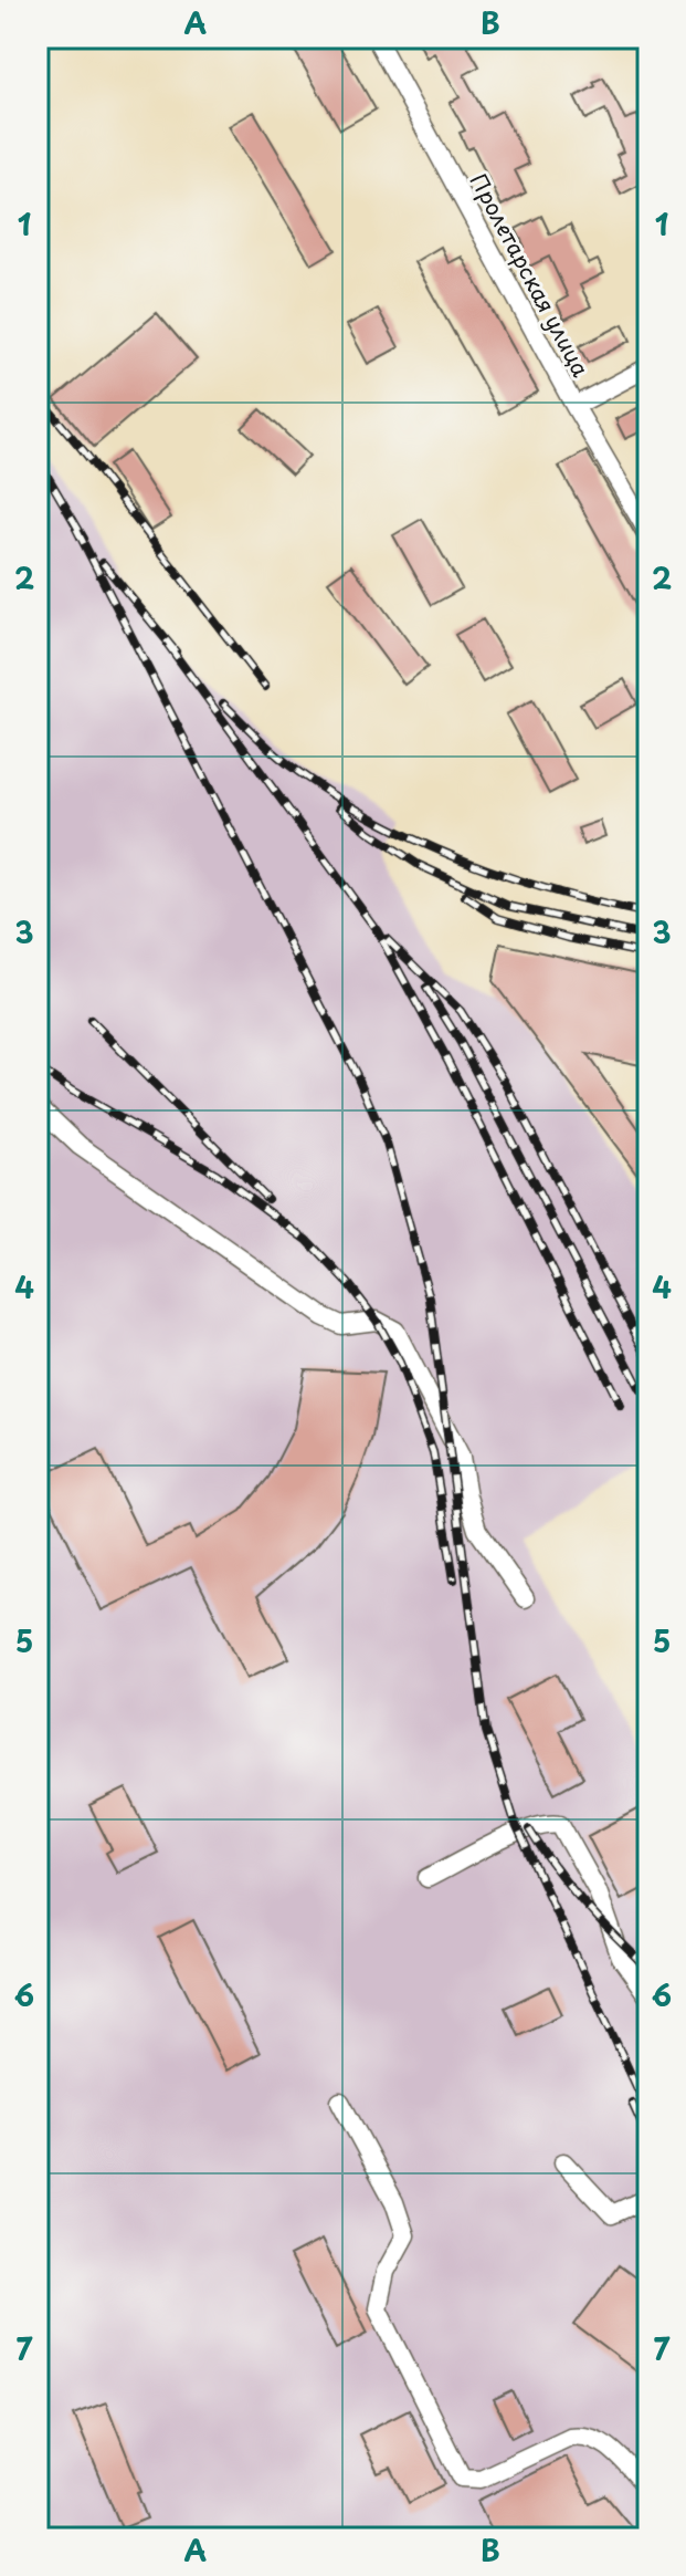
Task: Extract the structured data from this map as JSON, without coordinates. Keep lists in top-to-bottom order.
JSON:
{
  "streets": {
    "street": ["Пролетарская улица"]
  },
  "grid": {
    "columns": ["A", "B"],
    "rows": [
      "1",
      "2",
      "3",
      "4",
      "5",
      "6",
      "7"
    ]
  }
}
